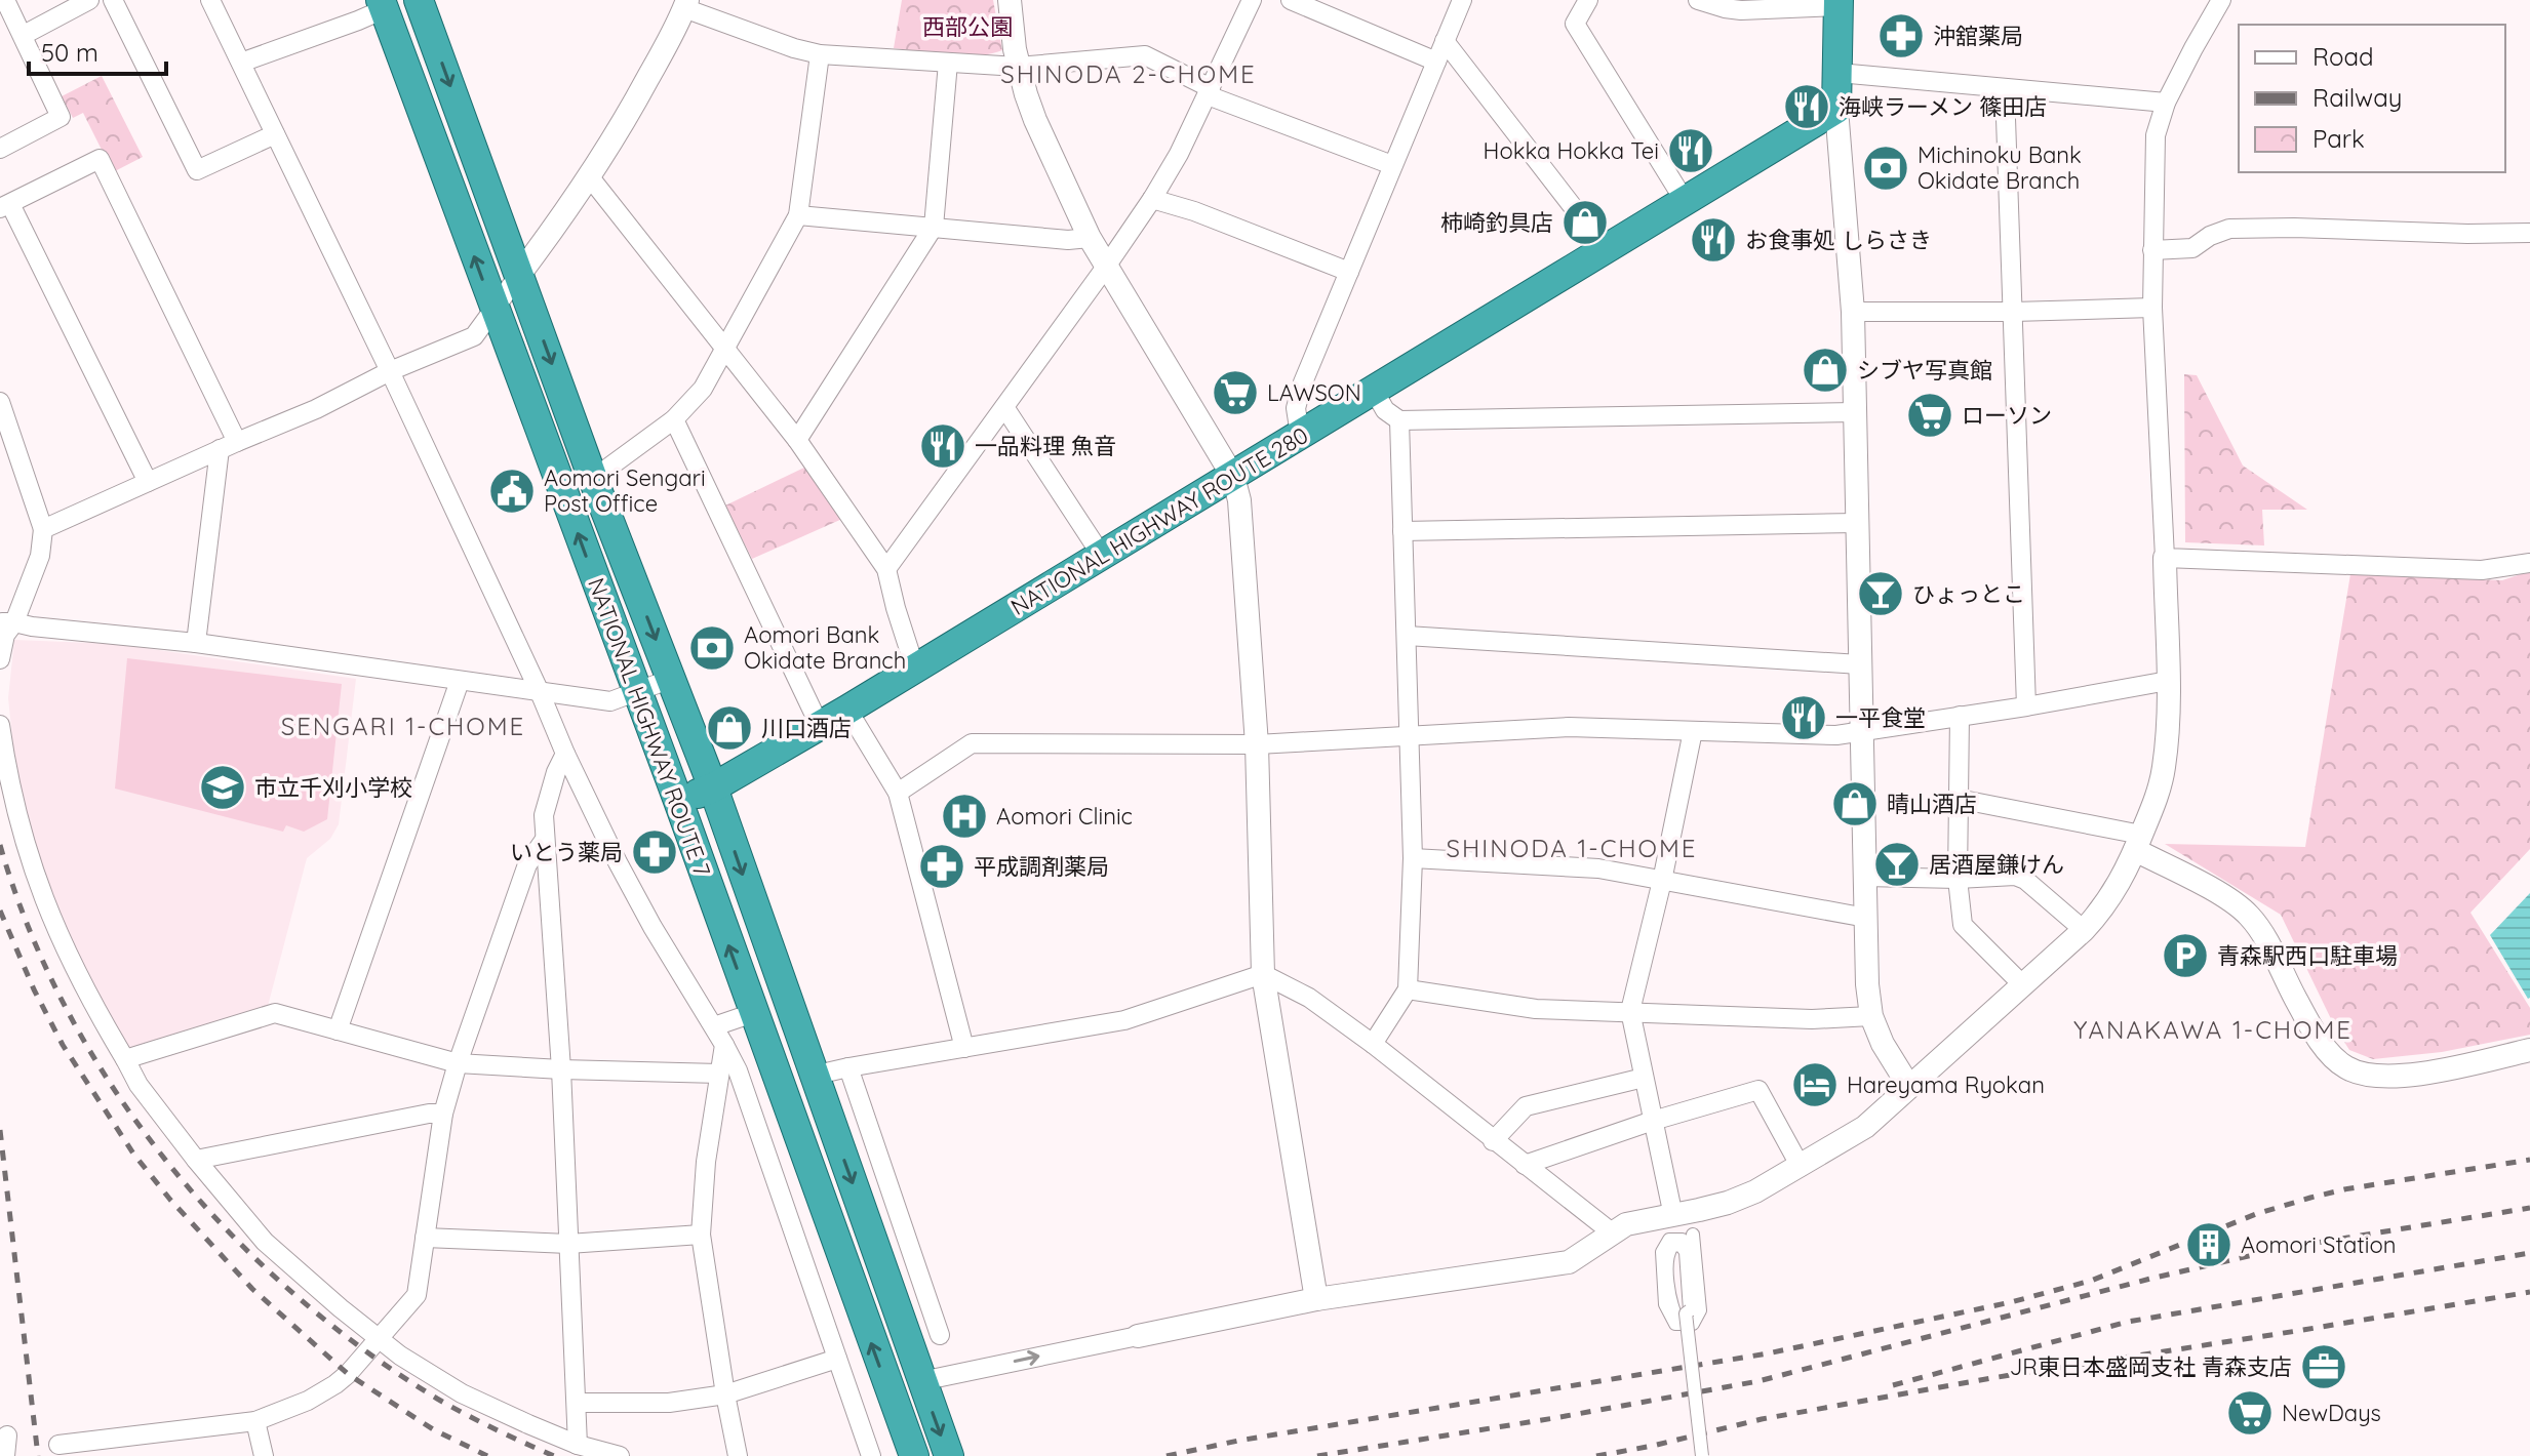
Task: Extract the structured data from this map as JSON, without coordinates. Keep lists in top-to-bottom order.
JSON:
{
  "streets": {
    "highway": ["NATIONAL HIGHWAY ROUTE 280", "NATIONAL HIGHWAY ROUTE 7"]
  },
  "crossings": [
    ["NATIONAL HIGHWAY ROUTE 280", "NATIONAL HIGHWAY ROUTE 7"]
  ],
  "districts": [
    "SHINODA 2-CHOME",
    "SENGARI 1-CHOME",
    "SHINODA 1-CHOME",
    "YANAKAWA 1-CHOME"
  ],
  "parks": ["西部公園"],
  "places": {
    "pharmacy": ["沖舘薬局", "いとう薬局", "平成調剤薬局"],
    "restaurant": [
      "海峡ラーメン 篠田店",
      "Hokka Hokka Tei",
      "お食事処 しらさき",
      "一品料理 魚音",
      "一平食堂"
    ],
    "bank": ["Michinoku Bank Okidate Branch", "Aomori Bank Okidate Branch"],
    "shop": [
      "柿崎釣具店",
      "シブヤ写真館",
      "川口酒店",
      "晴山酒店"
    ],
    "supermarket": ["LAWSON", "ローソン", "NewDays"],
    "public building": ["Aomori Sengari Post Office"],
    "bar": ["ひょっとこ", "居酒屋鎌けん"],
    "school or university": ["市立千刈小学校"],
    "hospital": ["Aomori Clinic"],
    "parking": ["青森駅西口駐車場"],
    "hotel": ["Hareyama Ryokan"],
    "building": ["Aomori Station"],
    "office": ["JR東日本盛岡支社 青森支店"]
  },
  "legend": ["Road", "Railway", "Park"],
  "scale_bar": "50 m"
}
